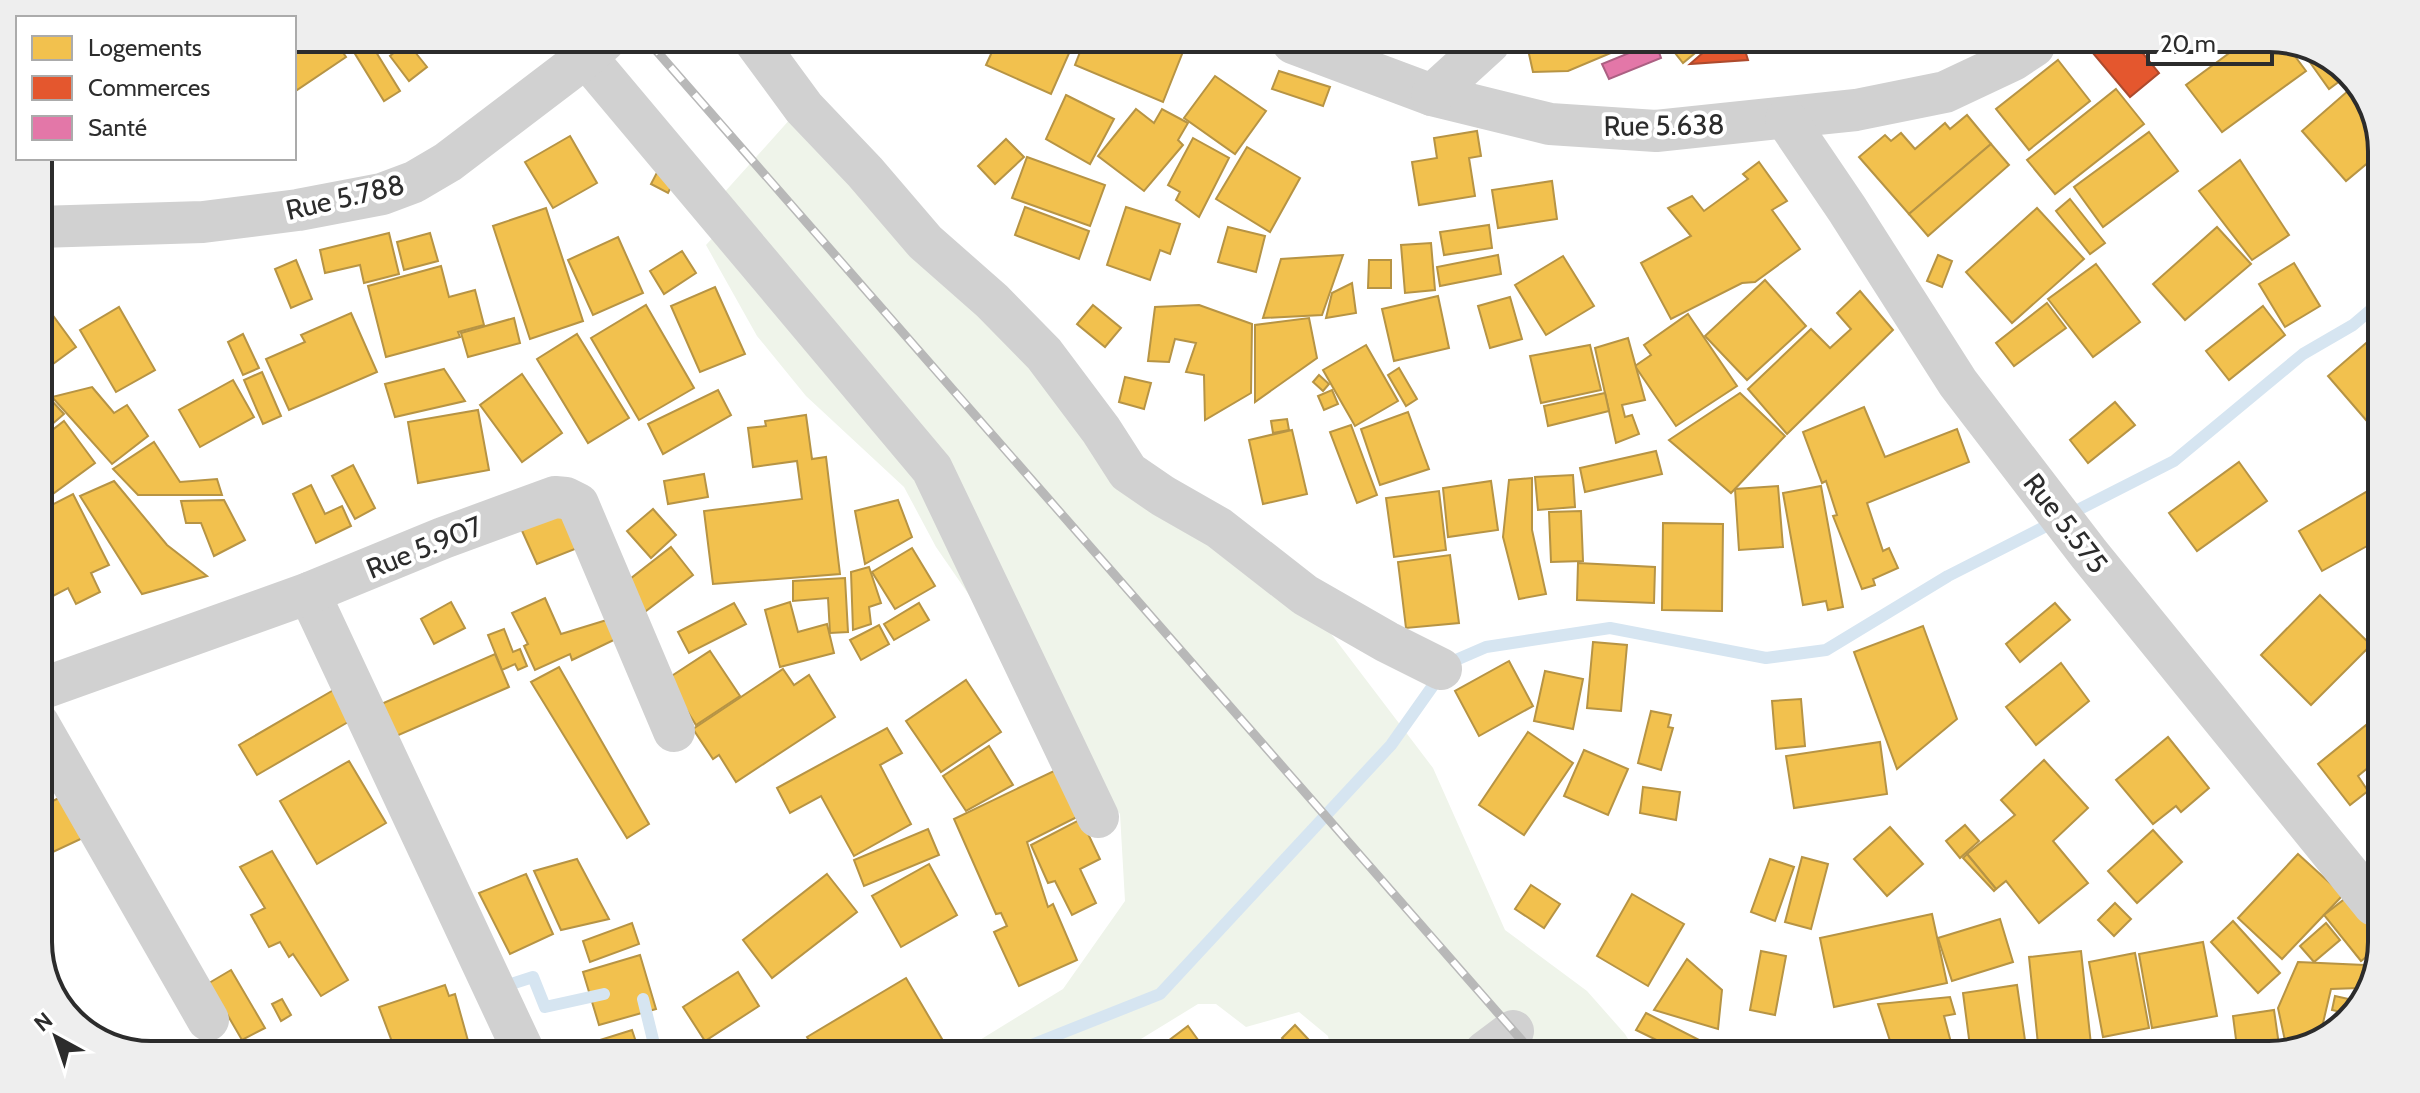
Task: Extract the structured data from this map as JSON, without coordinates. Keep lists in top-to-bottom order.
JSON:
{
  "streets": {
    "street": [
      "Rue 5.638",
      "Rue 5.788",
      "Rue 5.575",
      "Rue 5.907"
    ]
  },
  "crossings": [
    ["Rue 5.638", "Rue 5.575"]
  ],
  "legend": ["Logements", "Commerces", "Santé"],
  "scale_bar": "20 m",
  "north": "top left"
}
